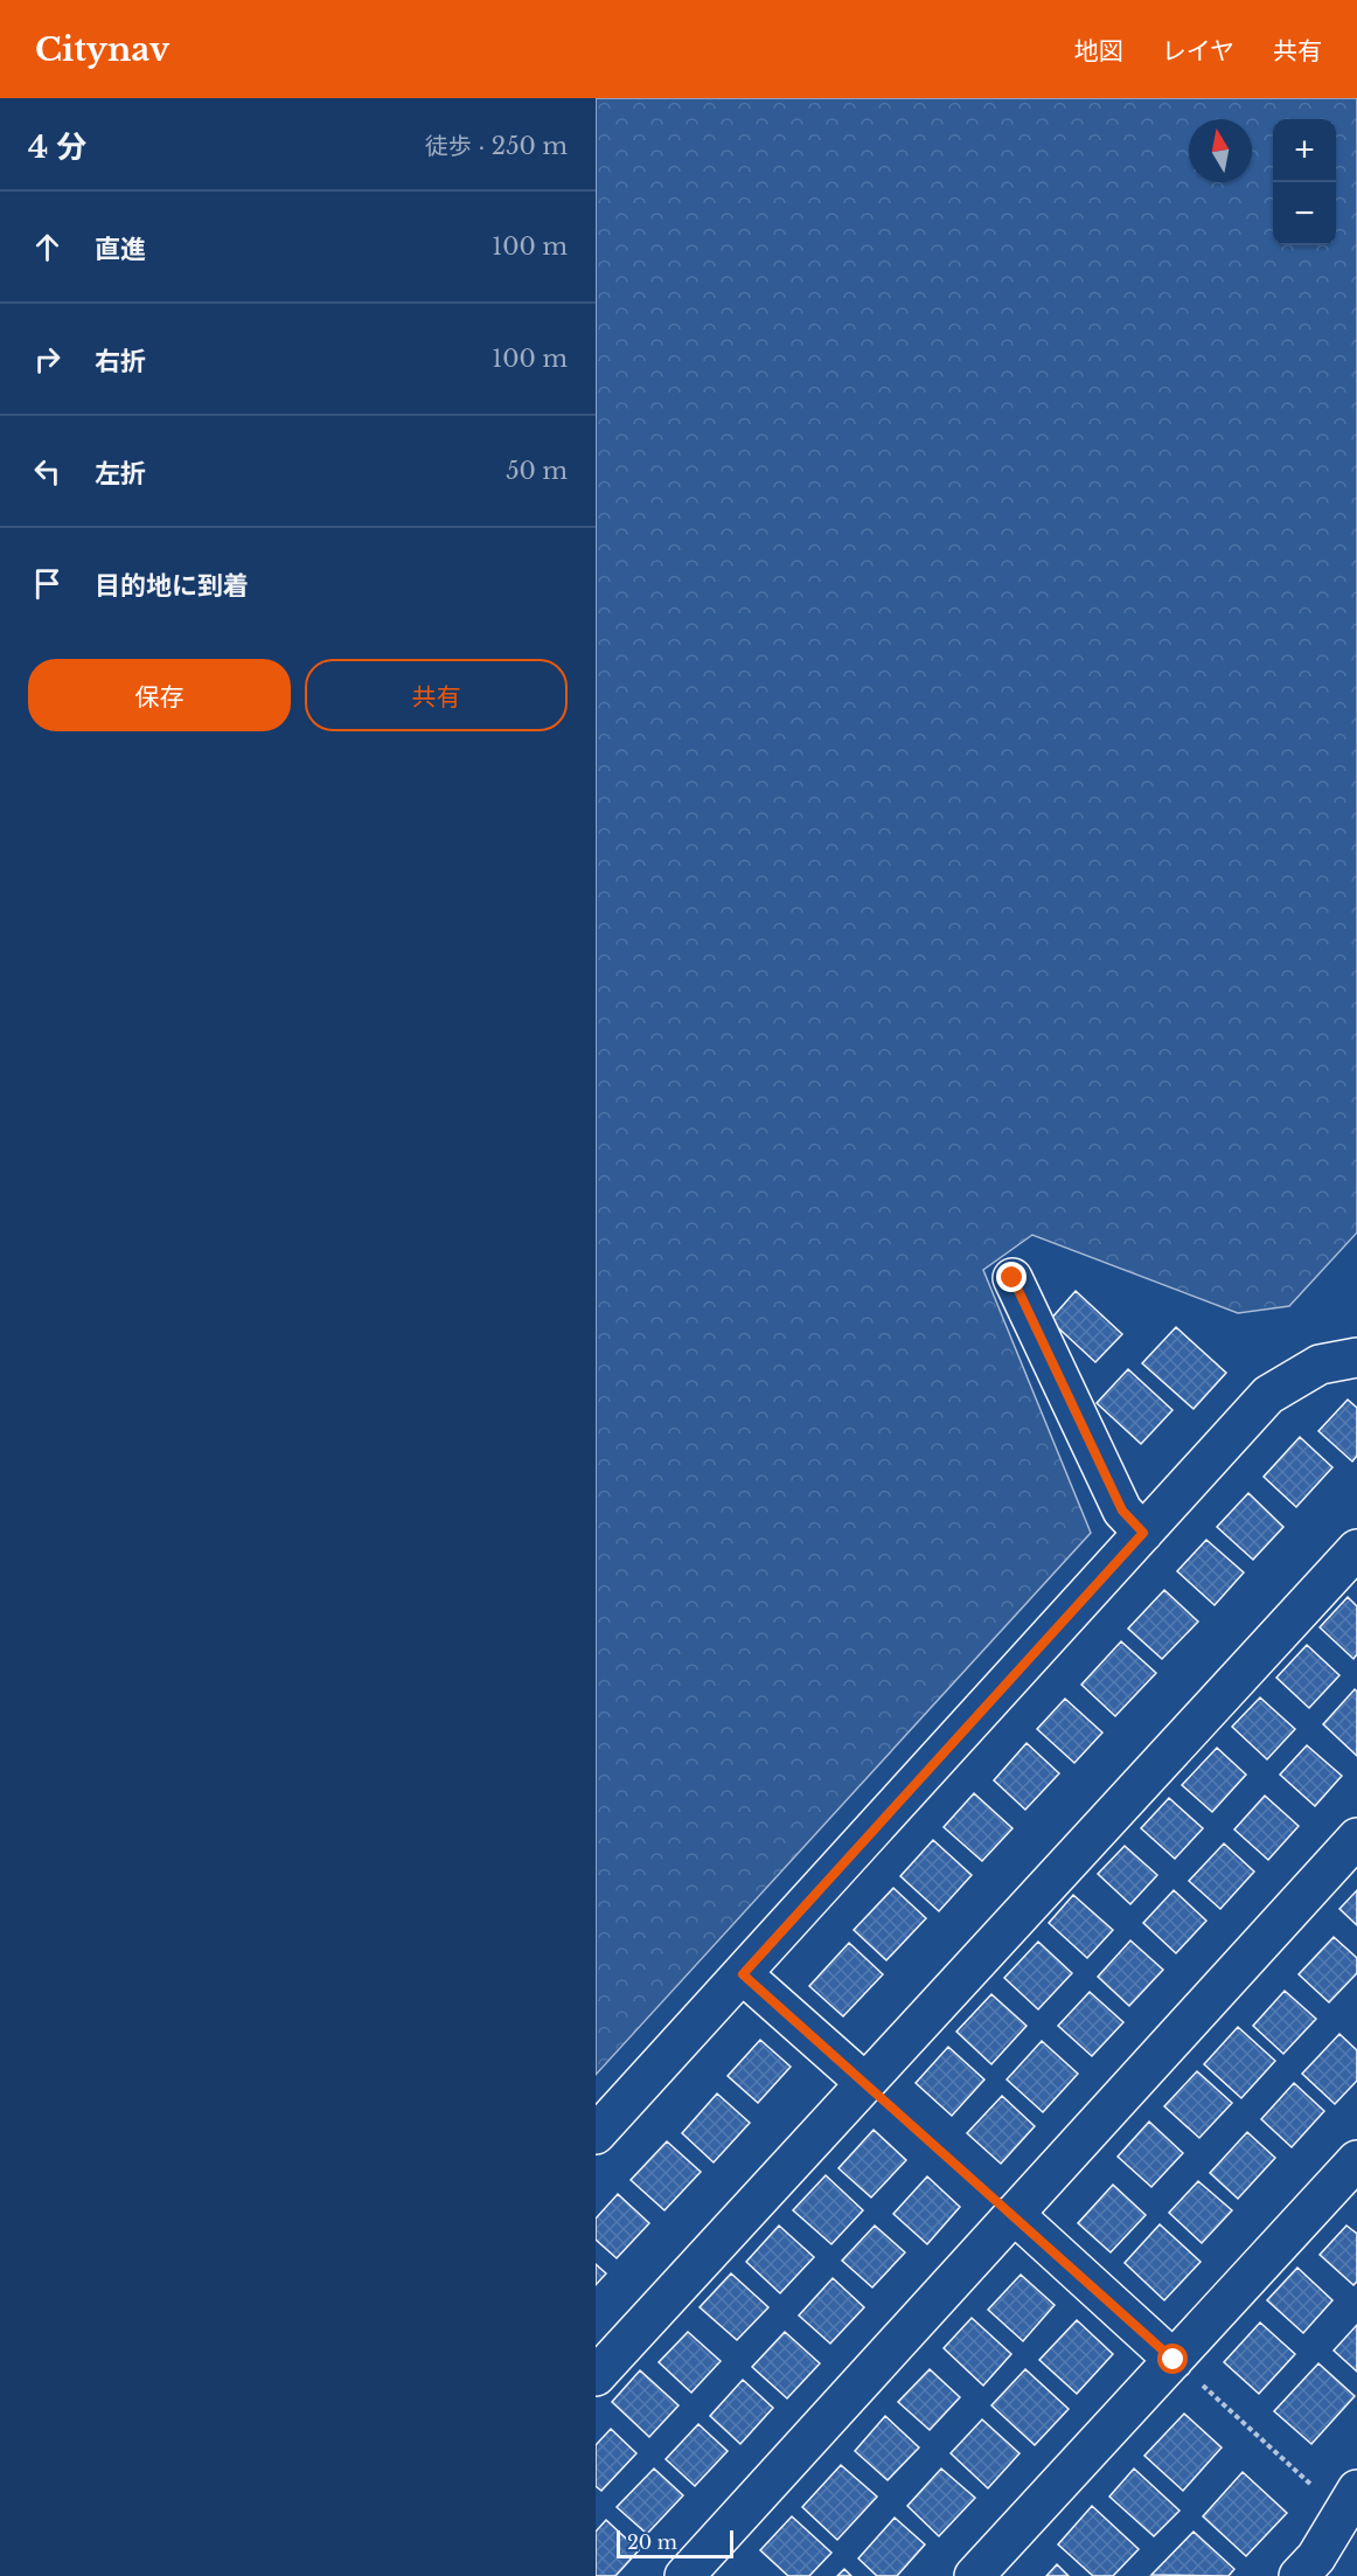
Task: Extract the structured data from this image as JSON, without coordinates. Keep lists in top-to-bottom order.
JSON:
{
  "scale_bar": "20 m",
  "north": "top",
  "page": {
    "header": "Citynav",
    "nav": ["地図", "レイヤ", "共有"],
    "heading": ["4 分", "徒歩 · 250 m"],
    "map_buttons": ["+", "−"],
    "list": [
      ["直進", "100 m"],
      ["右折", "100 m"],
      ["左折", "50 m"],
      "目的地に到着"
    ],
    "buttons": ["保存", "共有"],
    "scale": "20 m"
  }
}
